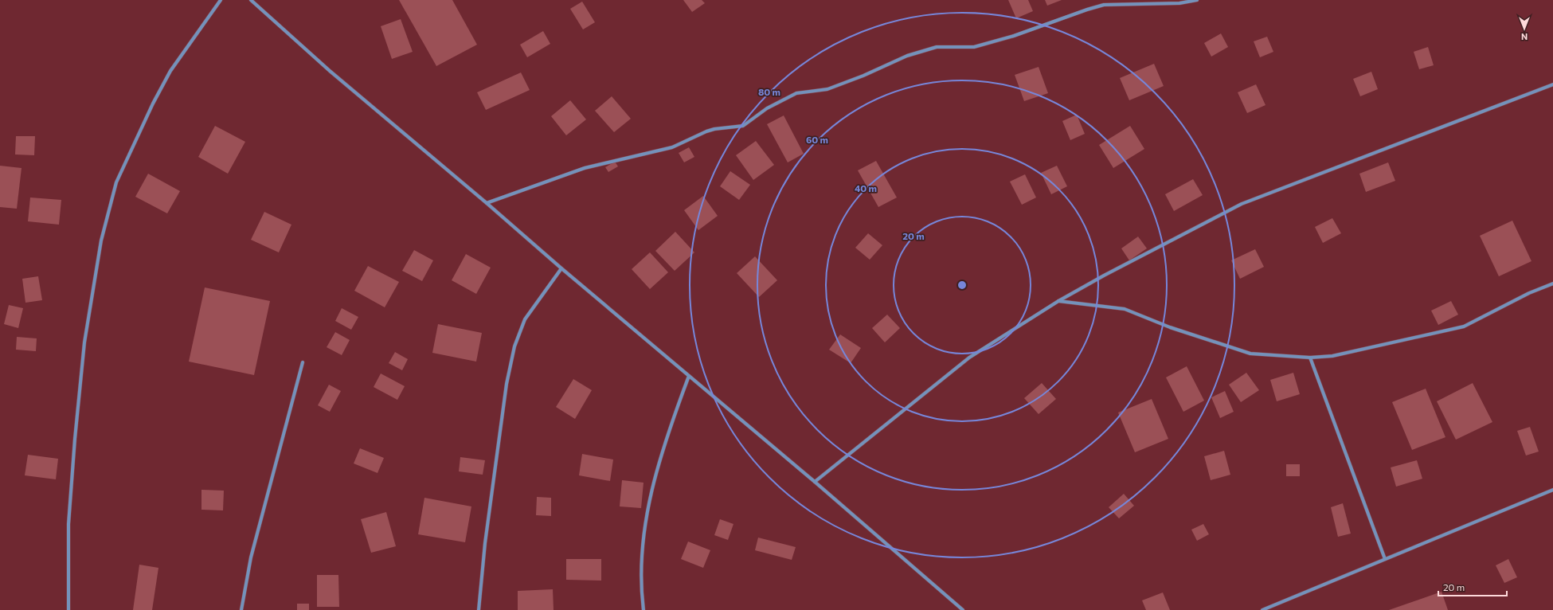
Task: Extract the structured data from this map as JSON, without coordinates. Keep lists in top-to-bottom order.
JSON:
{
  "scale_bar": "20 m",
  "north": "bottom",
  "rings": [
    "80 m",
    "60 m",
    "40 m",
    "20 m"
  ]
}
